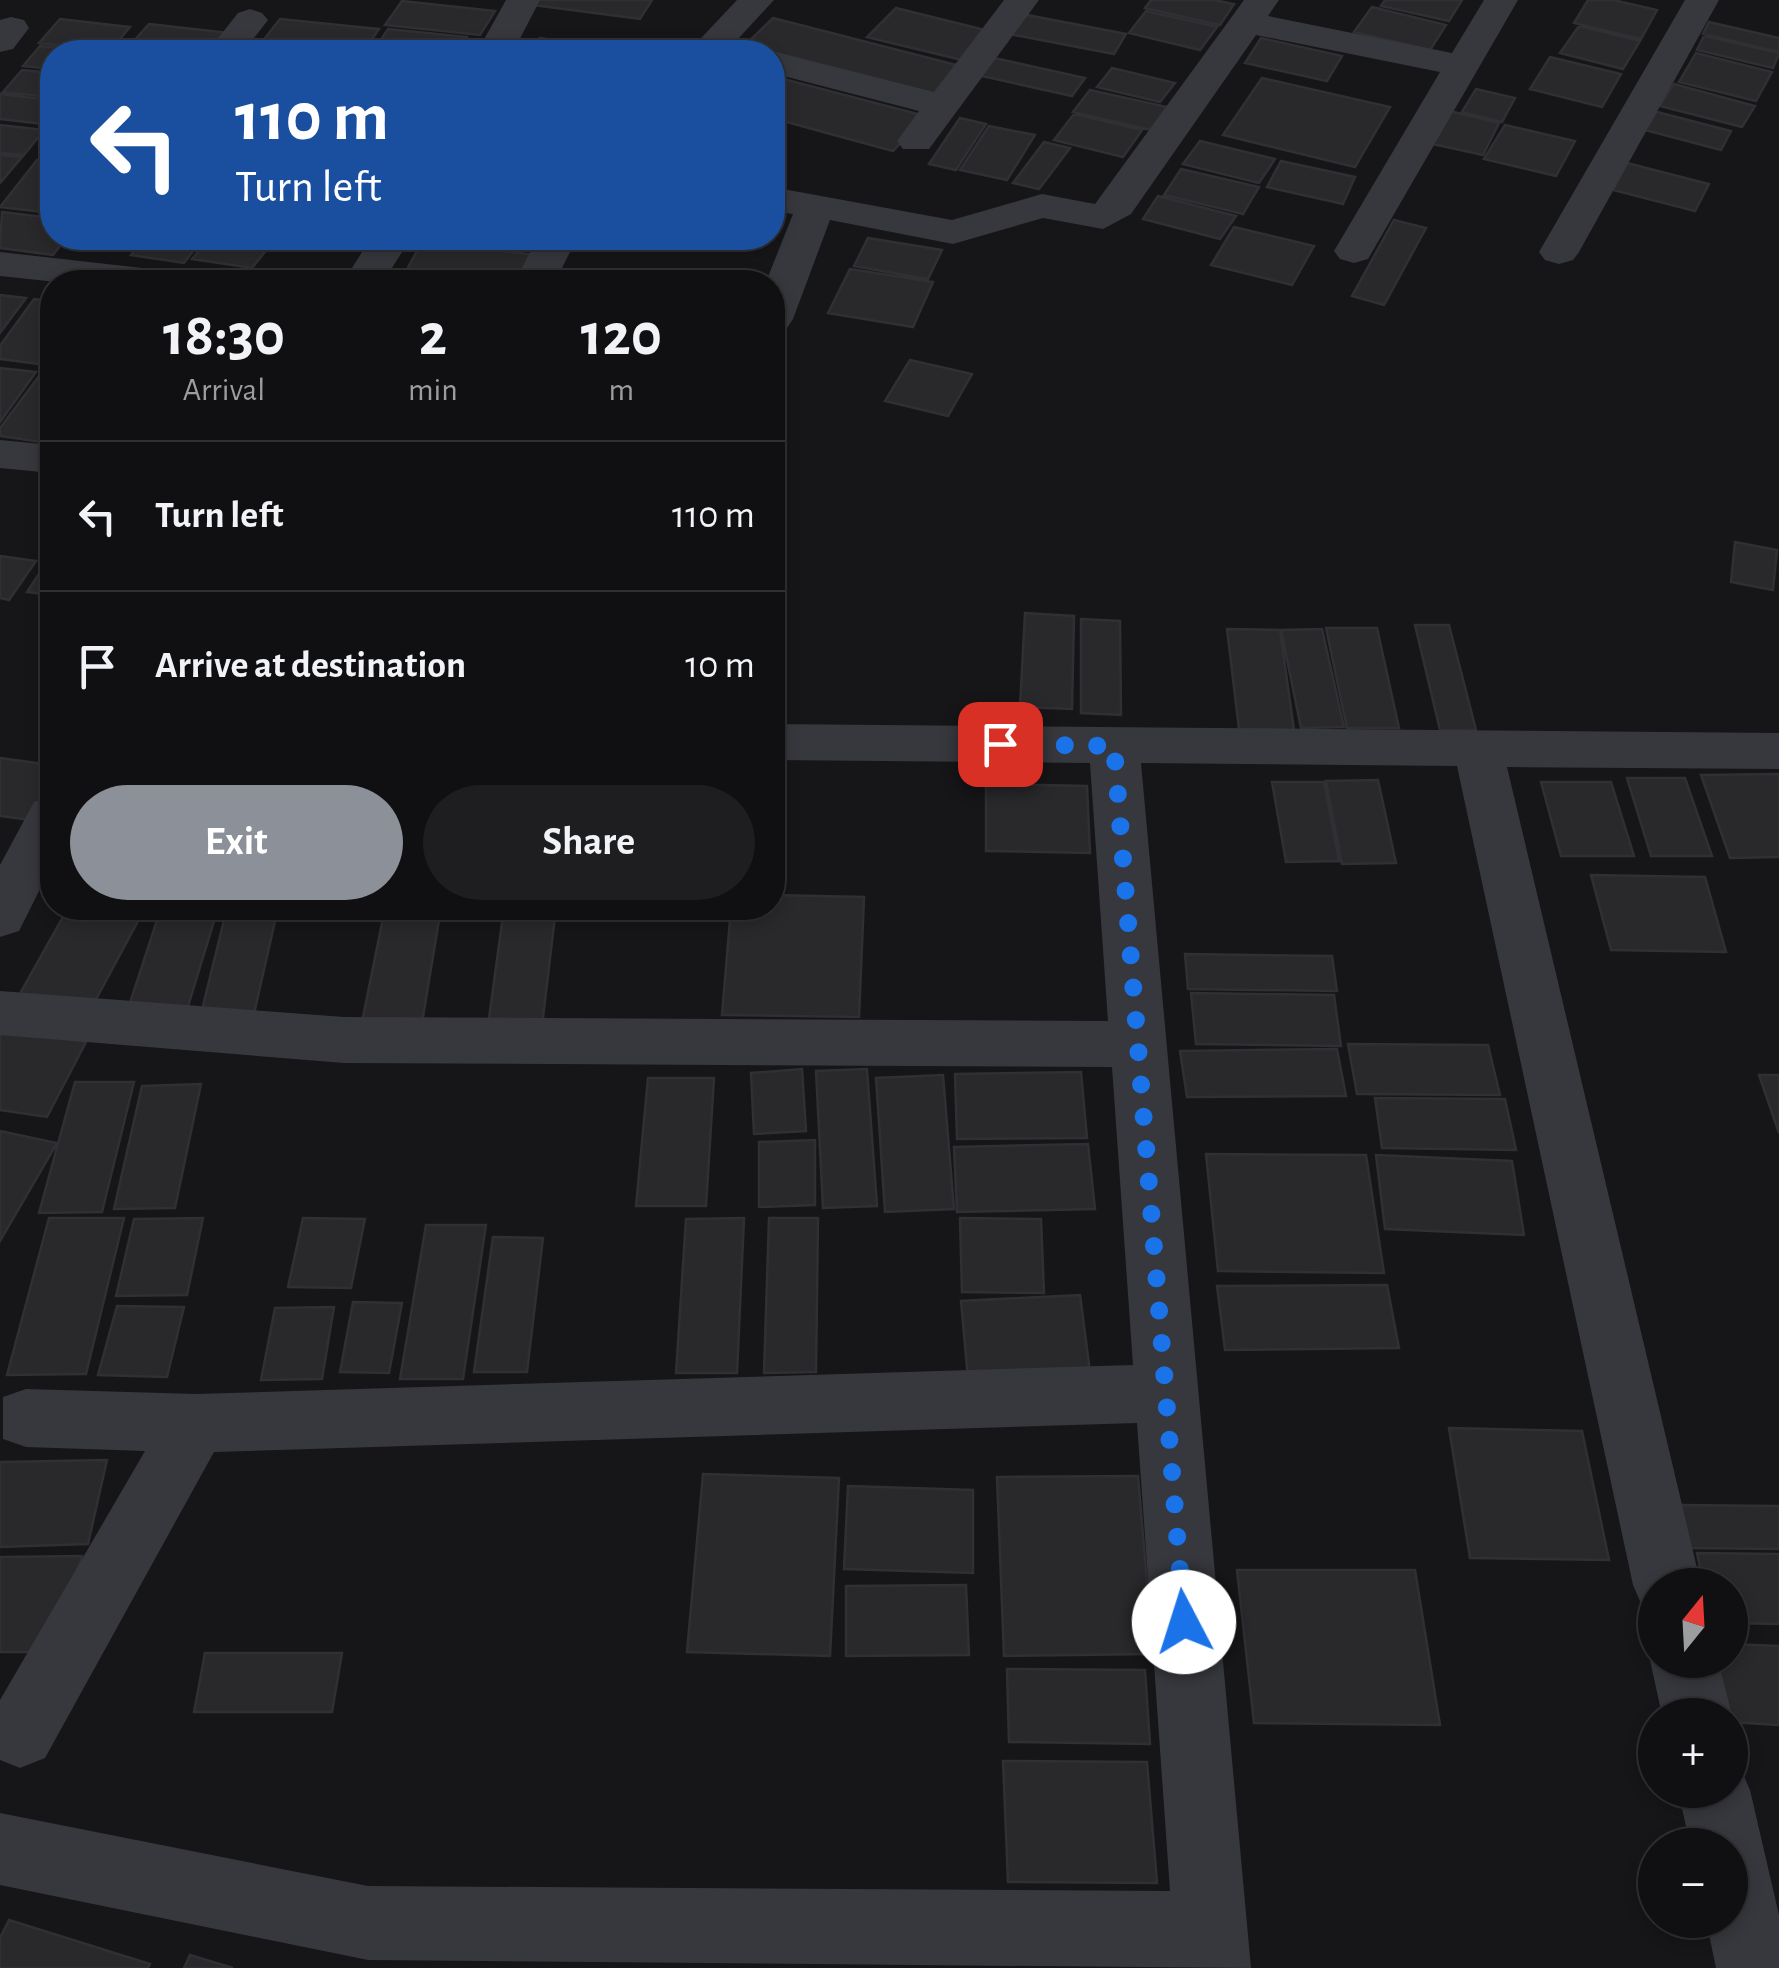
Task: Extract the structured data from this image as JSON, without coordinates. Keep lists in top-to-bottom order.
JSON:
{
  "north": "top",
  "page": {
    "turn": ["110 m", "Turn left"],
    "eta": [
      "18:30",
      "Arrival",
      "2",
      "min",
      "120",
      "m"
    ],
    "list": [
      {
        "name": "Turn left",
        "value": "110 m"
      },
      {
        "name": "Arrive at destination",
        "value": "10 m"
      }
    ],
    "buttons": ["Exit", "Share"],
    "map_buttons": ["+", "−"]
  }
}
